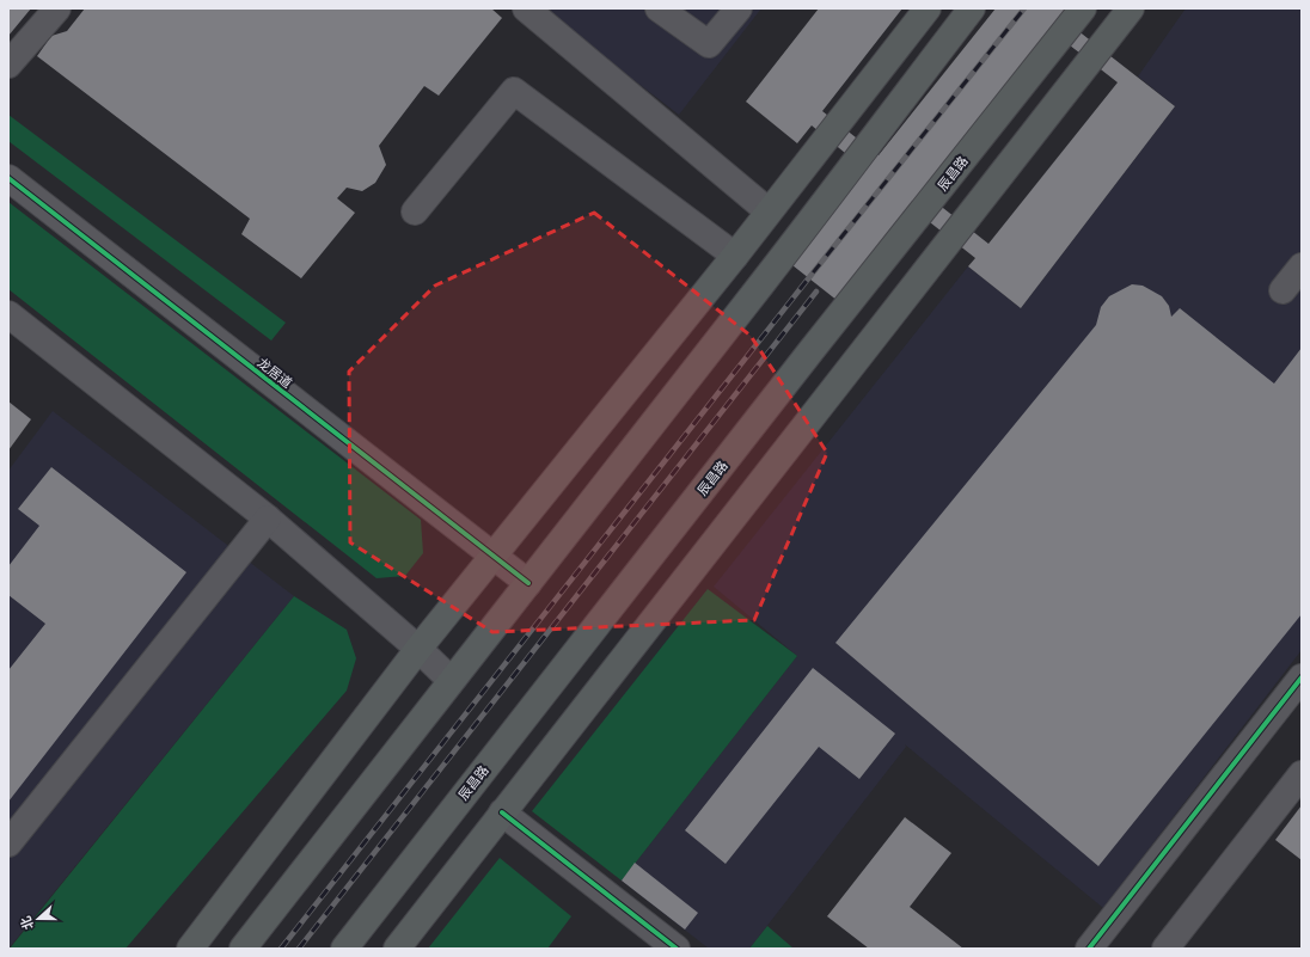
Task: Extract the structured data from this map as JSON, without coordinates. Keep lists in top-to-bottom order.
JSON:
{
  "streets": {
    "main road": ["辰昌路"],
    "street": ["龙居道"]
  },
  "north": "left"
}
